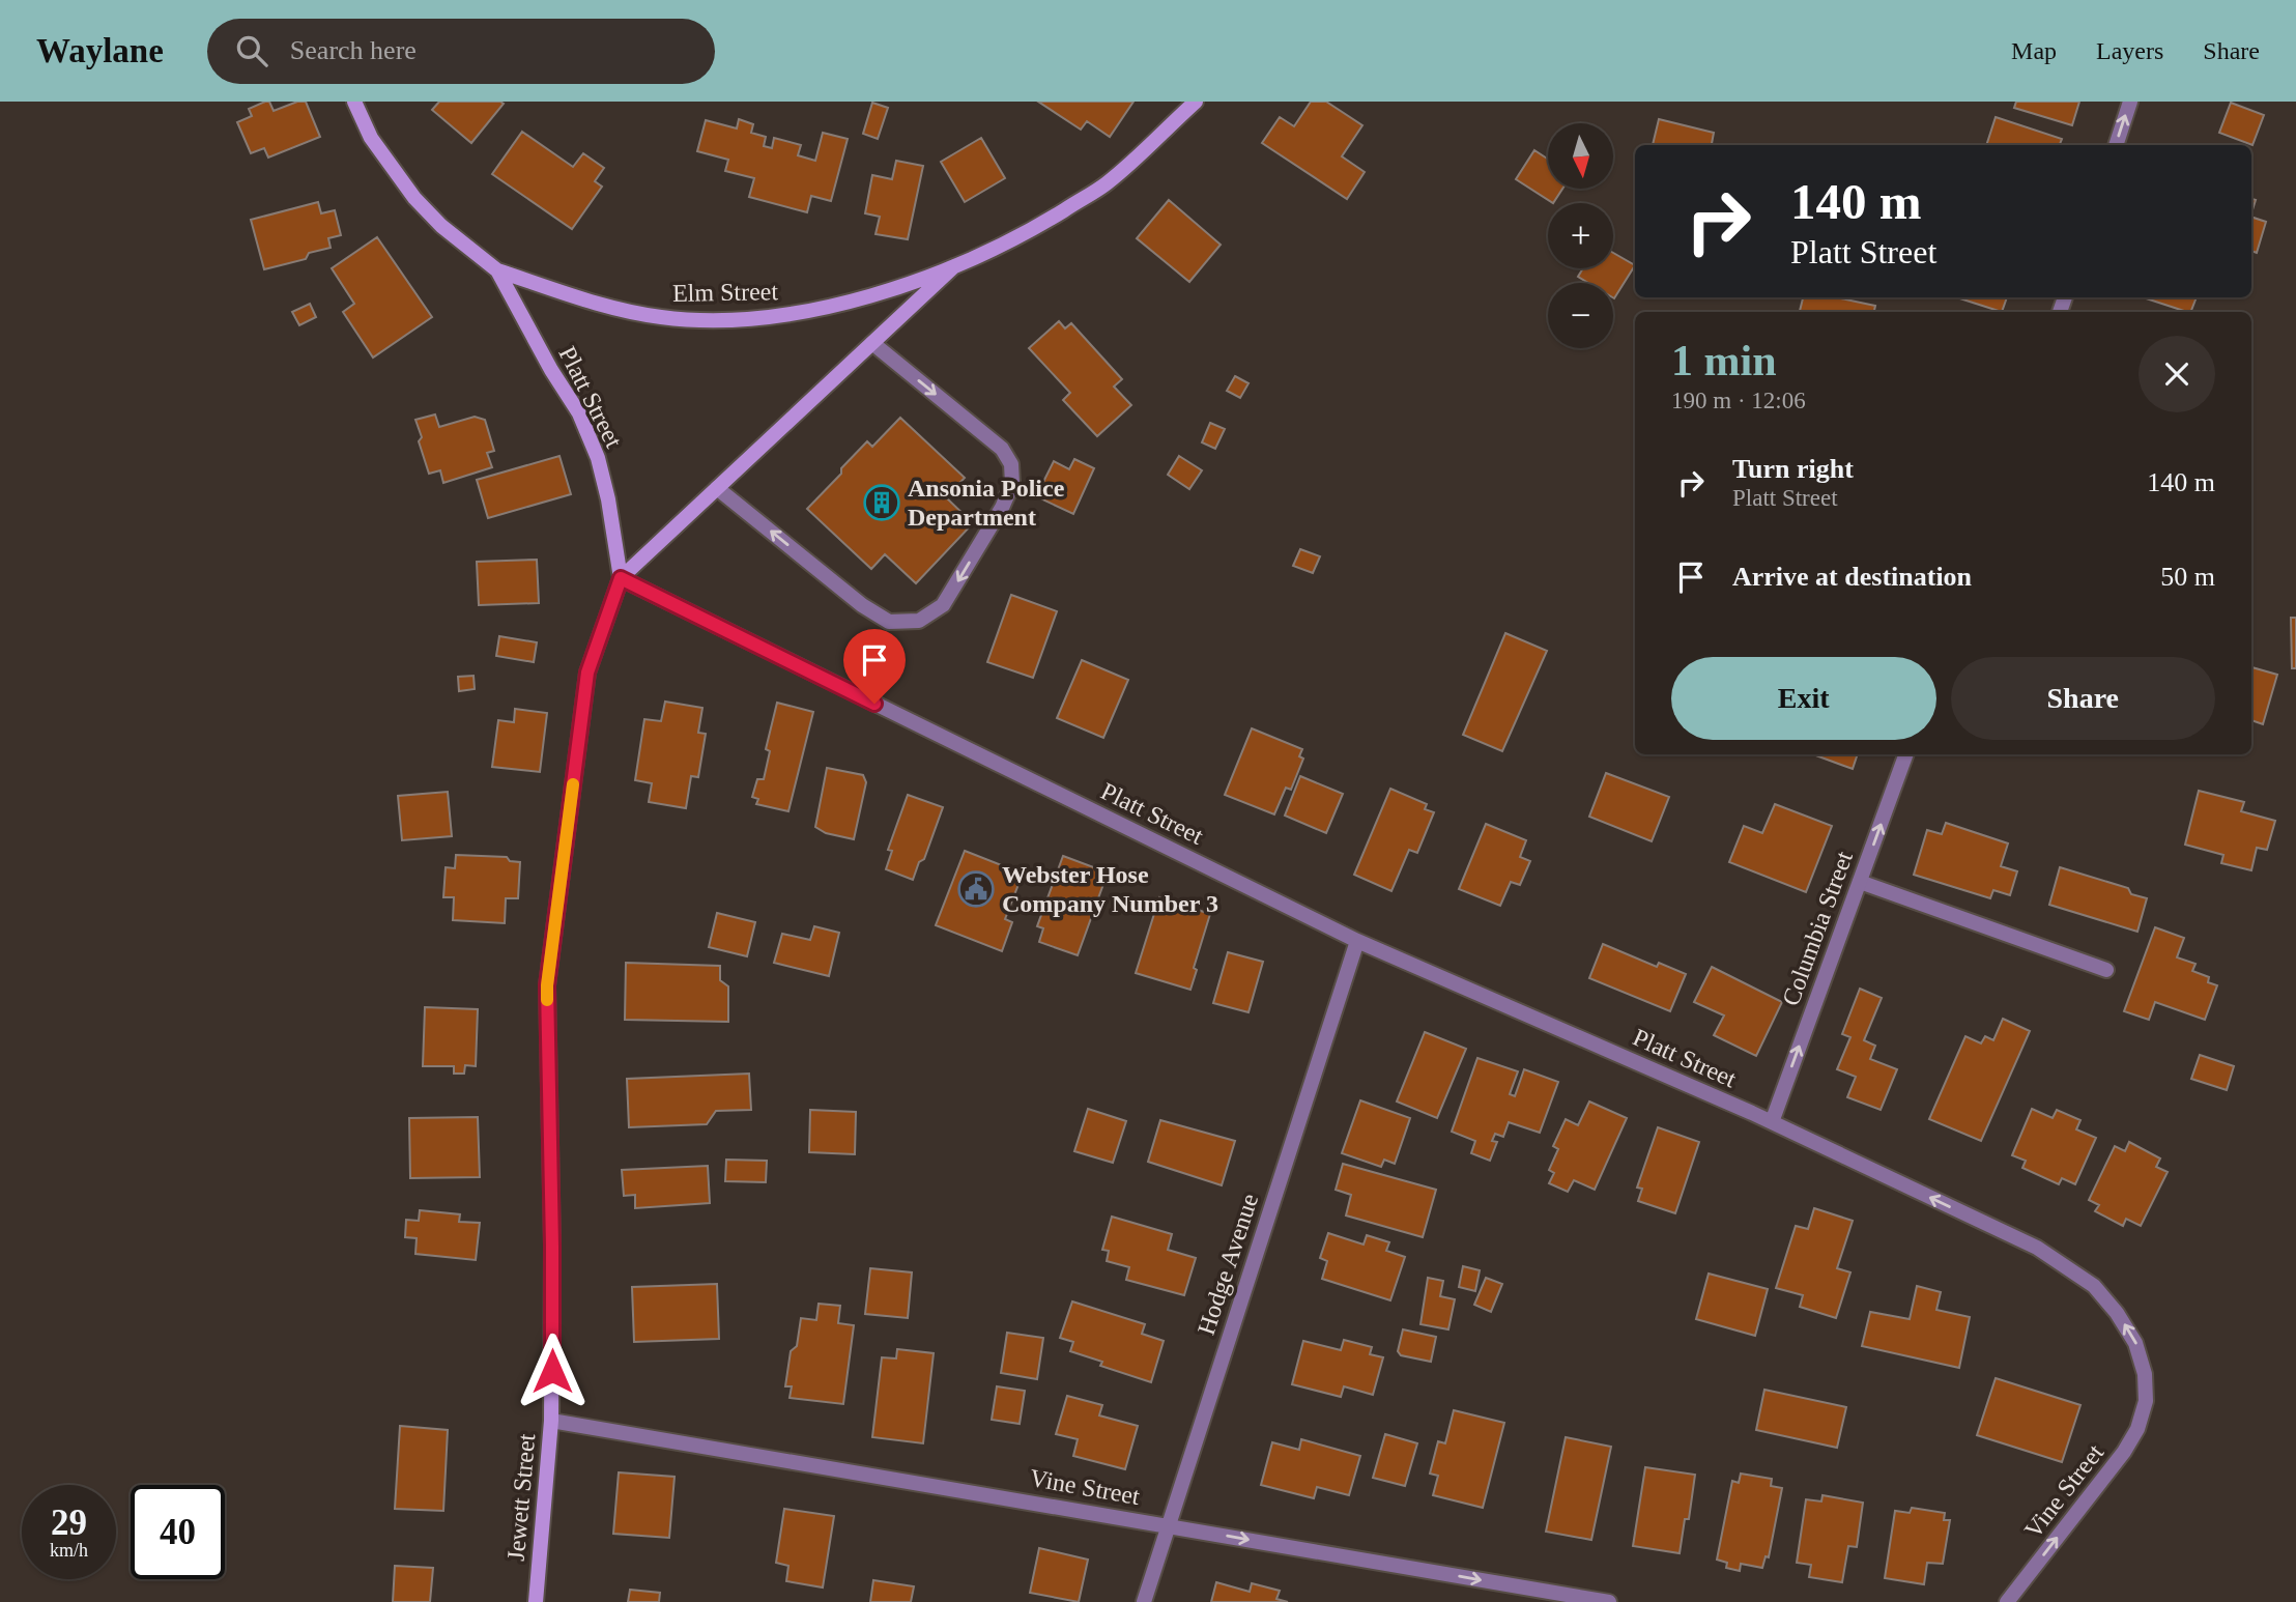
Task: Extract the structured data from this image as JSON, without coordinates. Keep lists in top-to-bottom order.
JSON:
{
  "streets": {
    "street": [
      "Elm Street",
      "Platt Street",
      "Columbia Street",
      "Hodge Avenue",
      "Vine Street",
      "Jewett Street"
    ]
  },
  "crossings": [
    ["Elm Street", "Platt Street"],
    ["Elm Street", "Jewett Street"],
    ["Platt Street", "Columbia Street"],
    ["Platt Street", "Hodge Avenue"],
    ["Platt Street", "Vine Street"],
    ["Platt Street", "Jewett Street"],
    ["Hodge Avenue", "Vine Street"],
    ["Vine Street", "Jewett Street"]
  ],
  "one_way": ["Columbia Street", "Vine Street"],
  "places": {
    "building": ["Ansonia Police Department"],
    "public building": ["Webster Hose Company Number 3"]
  },
  "north": "bottom",
  "page": {
    "header": "Waylane",
    "search": "Search here",
    "nav": ["Map", "Layers", "Share"],
    "map_buttons": ["+", "−"],
    "turn": ["140 m", "Platt Street"],
    "heading": ["1 min", "190 m · 12:06"],
    "list": [
      {
        "name": "Turn right",
        "note": "Platt Street",
        "value": "140 m"
      },
      {
        "name": "Arrive at destination",
        "value": "50 m"
      }
    ],
    "buttons": ["Exit", "Share"],
    "speed": "29 km/h",
    "limit": "40"
  }
}
